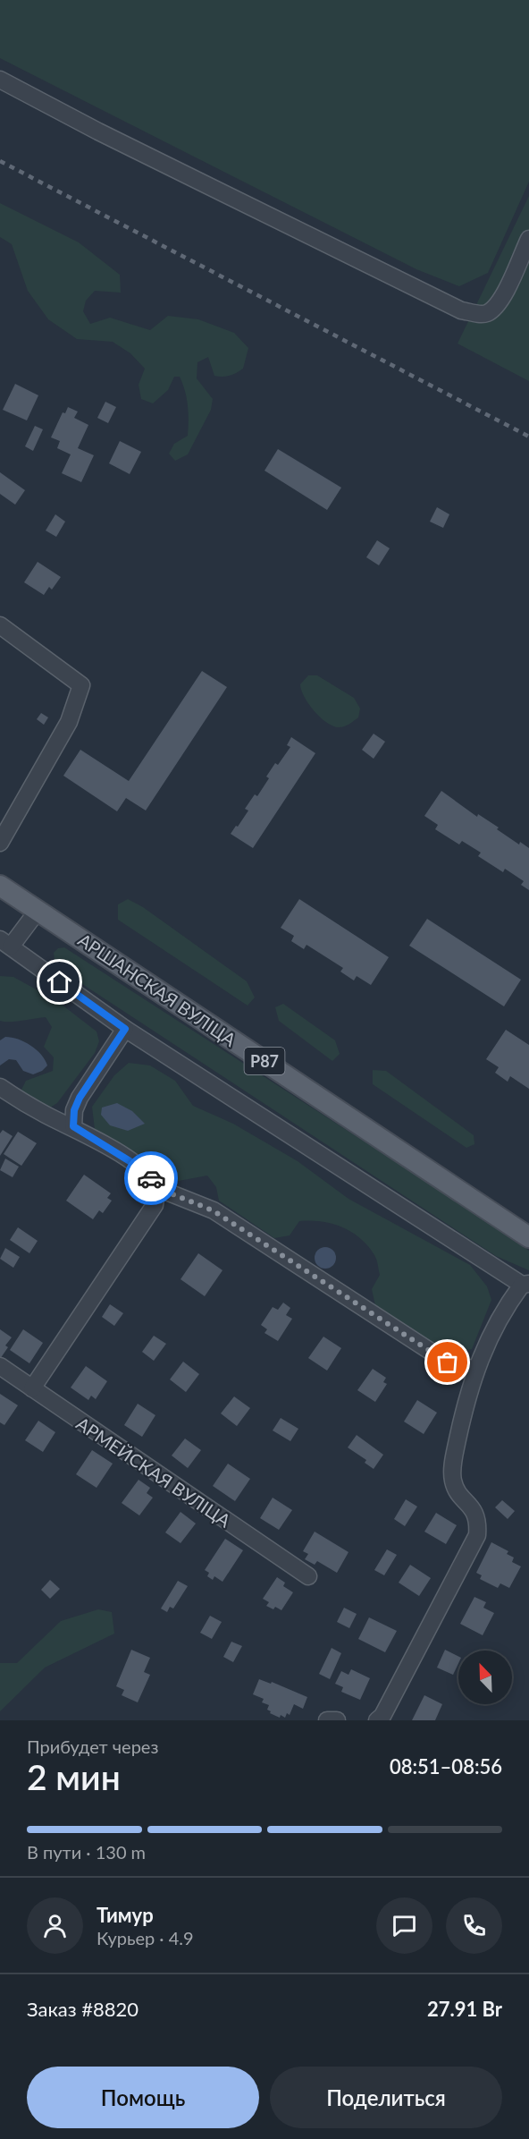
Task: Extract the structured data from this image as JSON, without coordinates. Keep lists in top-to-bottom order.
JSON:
{
  "streets": {
    "main road": ["АРШАНСКАЯ ВУЛІЦА", "Р87"],
    "street": ["АРМЕЙСКАЯ ВУЛІЦА"]
  },
  "north": "top left",
  "page": {
    "heading": ["2 мин", "Прибудет через", "08:51–08:56"],
    "panel": [
      "Тимур",
      "Курьер · 4.9",
      "Заказ #8820",
      "27.91 Br"
    ],
    "bar": "В пути · 130 m",
    "buttons": ["Помощь", "Поделиться"]
  }
}
